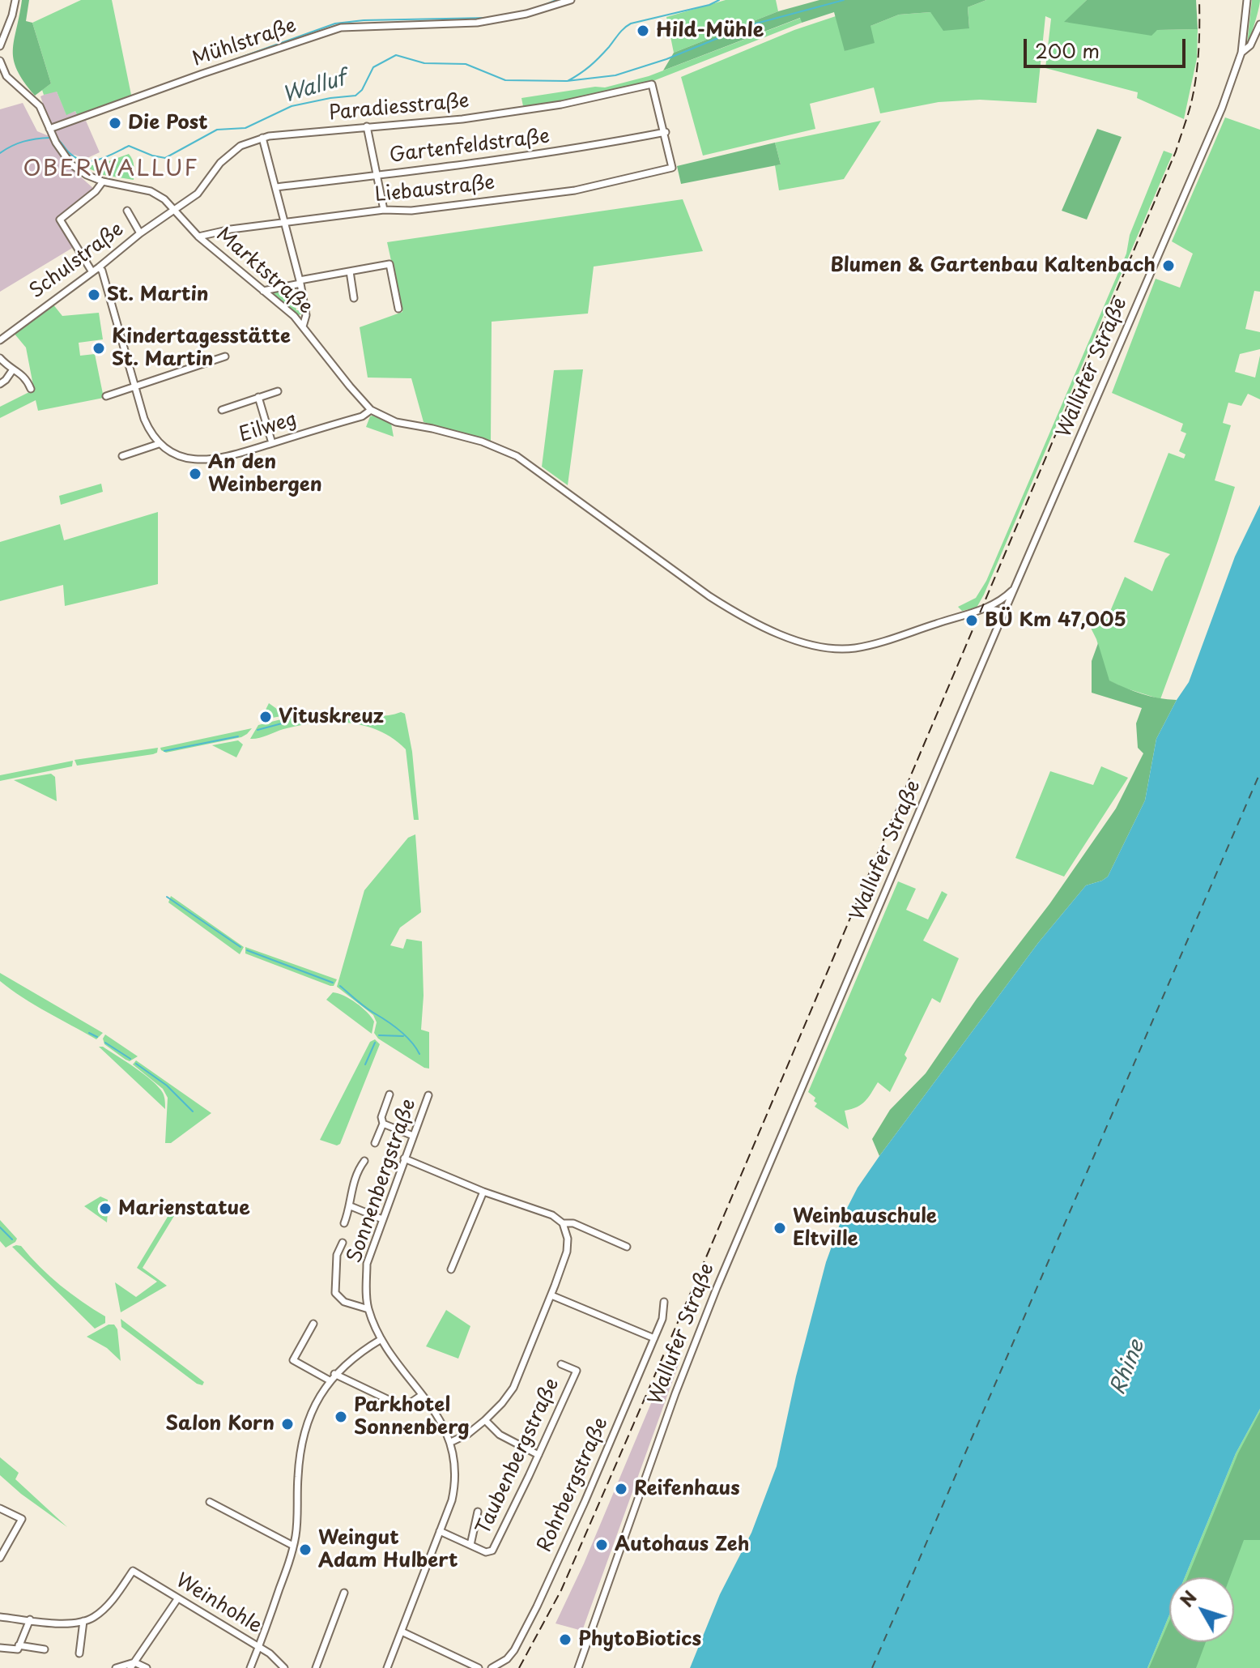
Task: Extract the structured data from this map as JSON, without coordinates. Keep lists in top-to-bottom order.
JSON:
{
  "streets": {
    "street": [
      "Mühlstraße",
      "Paradiesstraße",
      "Gartenfeldstraße",
      "Liebaustraße",
      "Schulstraße",
      "Marktstraße",
      "Wallufer Straße",
      "Eilweg",
      "Sonnenbergstraße",
      "Taubenbergstraße",
      "Rohrbergstraße",
      "Weinhohle"
    ]
  },
  "crossings": [
    ["Mühlstraße", "Marktstraße"],
    ["Paradiesstraße", "Gartenfeldstraße"],
    ["Paradiesstraße", "Liebaustraße"],
    ["Paradiesstraße", "Schulstraße"],
    ["Paradiesstraße", "Marktstraße"],
    ["Gartenfeldstraße", "Liebaustraße"],
    ["Liebaustraße", "Marktstraße"],
    ["Schulstraße", "Marktstraße"],
    ["Marktstraße", "Eilweg"],
    ["Sonnenbergstraße", "Taubenbergstraße"]
  ],
  "districts": ["OBERWALLUF"],
  "water": ["Walluf", "Rhine"],
  "places": [
    "Hild-Mühle",
    "Die Post",
    "Blumen & Gartenbau Kaltenbach",
    "St. Martin",
    "Kindertagesstätte St. Martin",
    "An den Weinbergen",
    "BÜ Km 47,005",
    "Vituskreuz",
    "Marienstatue",
    "Weinbauschule Eltville",
    "Parkhotel Sonnenberg",
    "Salon Korn",
    "Reifenhaus",
    "Autohaus Zeh",
    "Weingut Adam Hulbert",
    "PhytoBiotics"
  ],
  "scale_bar": "200 m",
  "north": "top left"
}
